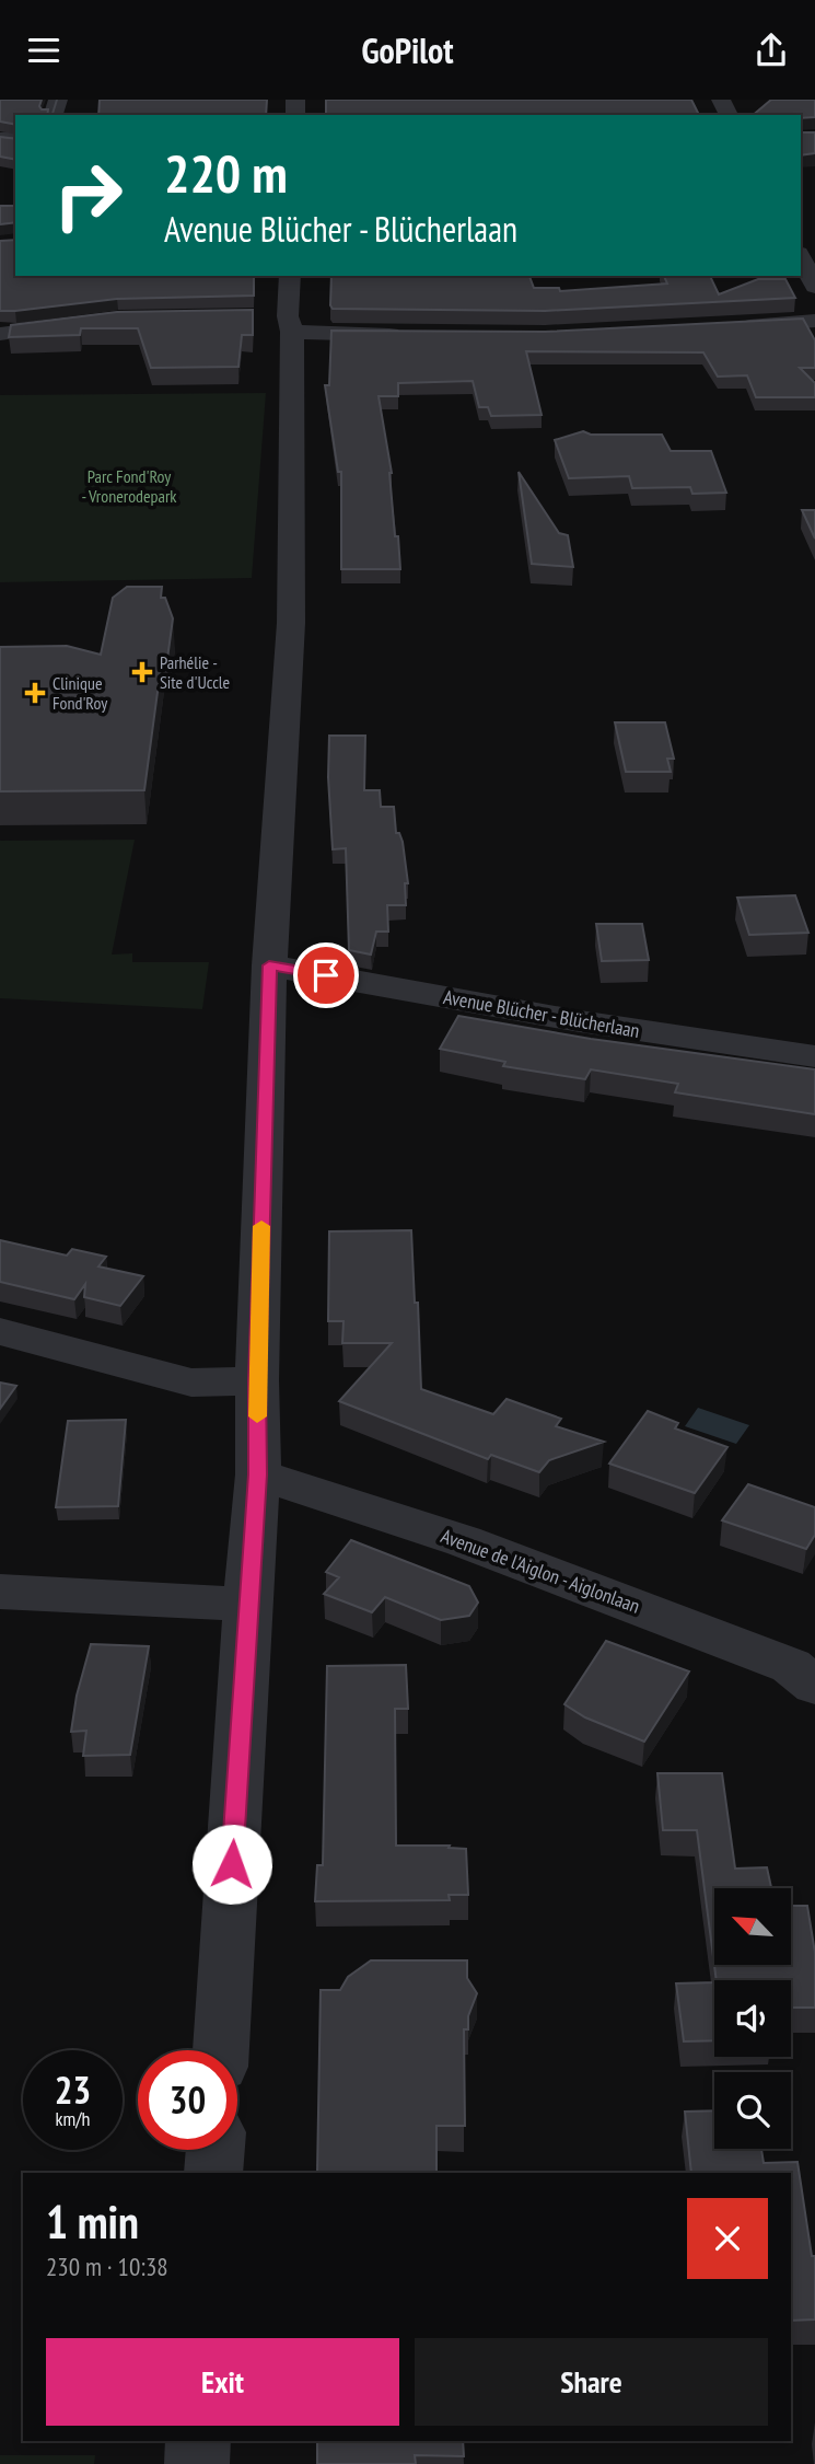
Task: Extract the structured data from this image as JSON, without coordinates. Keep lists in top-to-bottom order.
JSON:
{
  "streets": {
    "street": ["Avenue Blücher - Blücherlaan", "Avenue de l'Aiglon - Aiglonlaan"]
  },
  "parks": ["Parc Fond'Roy - Vronerodepark"],
  "places": {
    "health": ["Parhélie - Site d'Uccle", "Clinique Fond'Roy"]
  },
  "north": "top left",
  "page": {
    "header": "GoPilot",
    "turn": ["220 m", "Avenue Blücher - Blücherlaan"],
    "speed": "23 km/h",
    "limit": "30",
    "heading": ["1 min", "230 m · 10:38"],
    "buttons": ["Exit", "Share"]
  }
}
